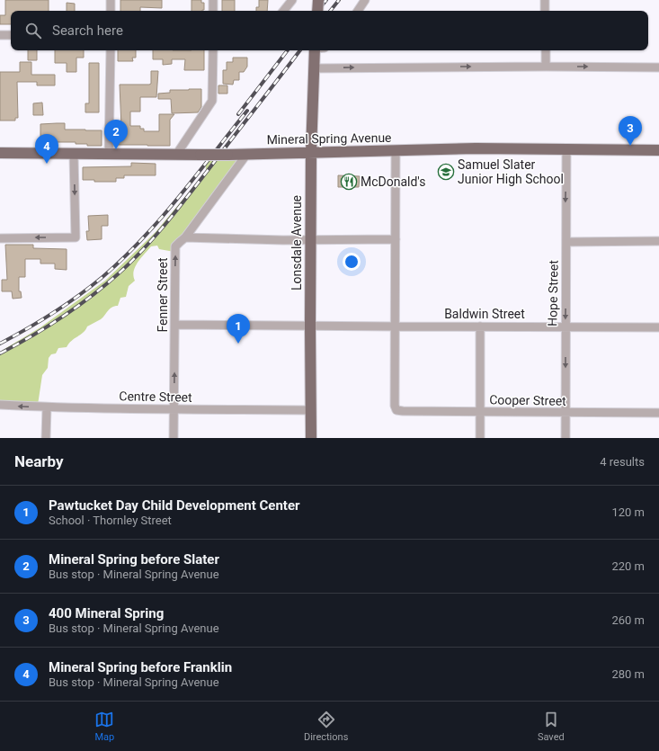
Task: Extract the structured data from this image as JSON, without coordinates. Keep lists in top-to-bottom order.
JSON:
{
  "streets": {
    "main road": ["Mineral Spring Avenue", "Lonsdale Avenue"],
    "street": [
      "Hope Street",
      "Fenner Street",
      "Baldwin Street",
      "Centre Street",
      "Cooper Street"
    ]
  },
  "crossings": [
    ["Mineral Spring Avenue", "Lonsdale Avenue"],
    ["Mineral Spring Avenue", "Hope Street"],
    ["Mineral Spring Avenue", "Fenner Street"],
    ["Lonsdale Avenue", "Baldwin Street"],
    ["Lonsdale Avenue", "Centre Street"],
    ["Hope Street", "Baldwin Street"],
    ["Hope Street", "Cooper Street"],
    ["Fenner Street", "Baldwin Street"],
    ["Fenner Street", "Centre Street"],
    ["Baldwin Street", "Cooper Street"]
  ],
  "one_way": ["Hope Street", "Fenner Street"],
  "places": {
    "school or university": ["Samuel Slater Junior High School"],
    "restaurant": ["McDonald's"]
  },
  "page": {
    "search": "Search here",
    "pins": [
      "3",
      "2",
      "4",
      "1"
    ],
    "heading": ["Nearby", "4 results"],
    "list": [
      {
        "mark": "1",
        "name": "Pawtucket Day Child Development Center",
        "note": "School · Thornley Street",
        "value": "120 m"
      },
      {
        "mark": "2",
        "name": "Mineral Spring before Slater",
        "note": "Bus stop · Mineral Spring Avenue",
        "value": "220 m"
      },
      {
        "mark": "3",
        "name": "400 Mineral Spring",
        "note": "Bus stop · Mineral Spring Avenue",
        "value": "260 m"
      },
      {
        "mark": "4",
        "name": "Mineral Spring before Franklin",
        "note": "Bus stop · Mineral Spring Avenue",
        "value": "280 m"
      }
    ],
    "nav": ["Map", "Directions", "Saved"]
  }
}
